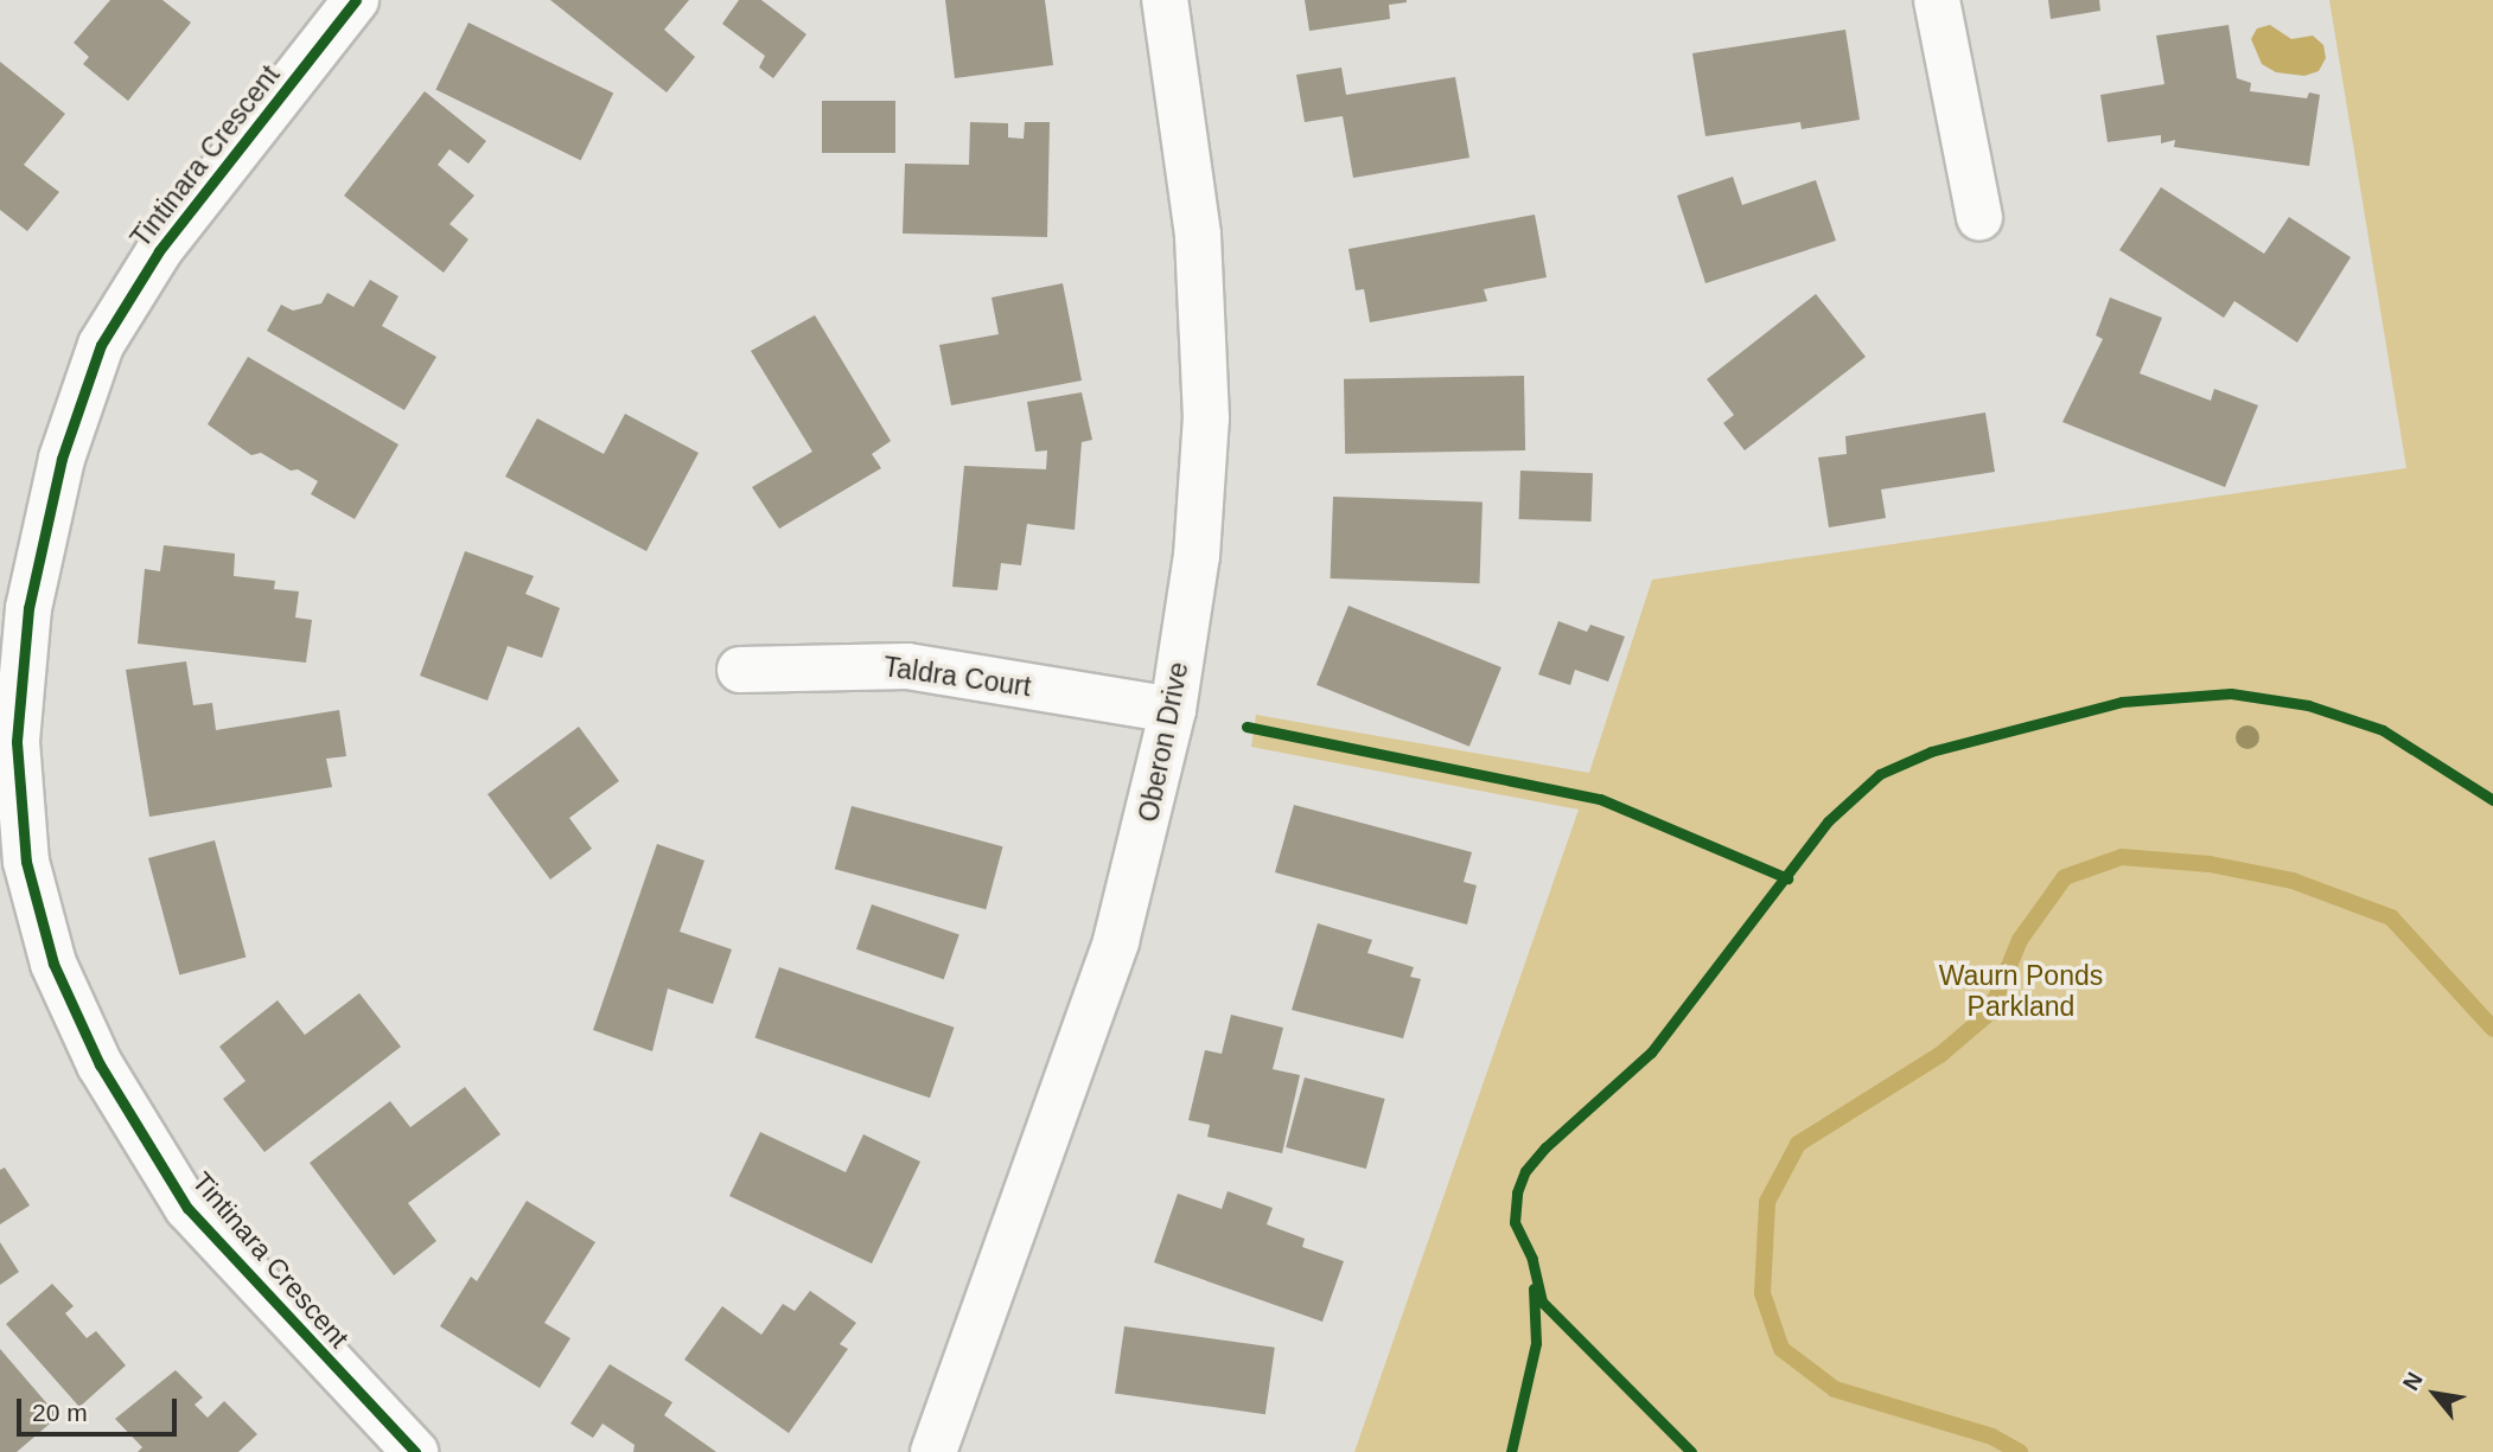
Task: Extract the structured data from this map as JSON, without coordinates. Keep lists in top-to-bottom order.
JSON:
{
  "streets": {
    "street": ["Tintinara Crescent", "Taldra Court", "Oberon Drive"]
  },
  "crossings": [
    ["Taldra Court", "Oberon Drive"]
  ],
  "parks": ["Waurn Ponds Parkland"],
  "scale_bar": "20 m",
  "north": "top left"
}
